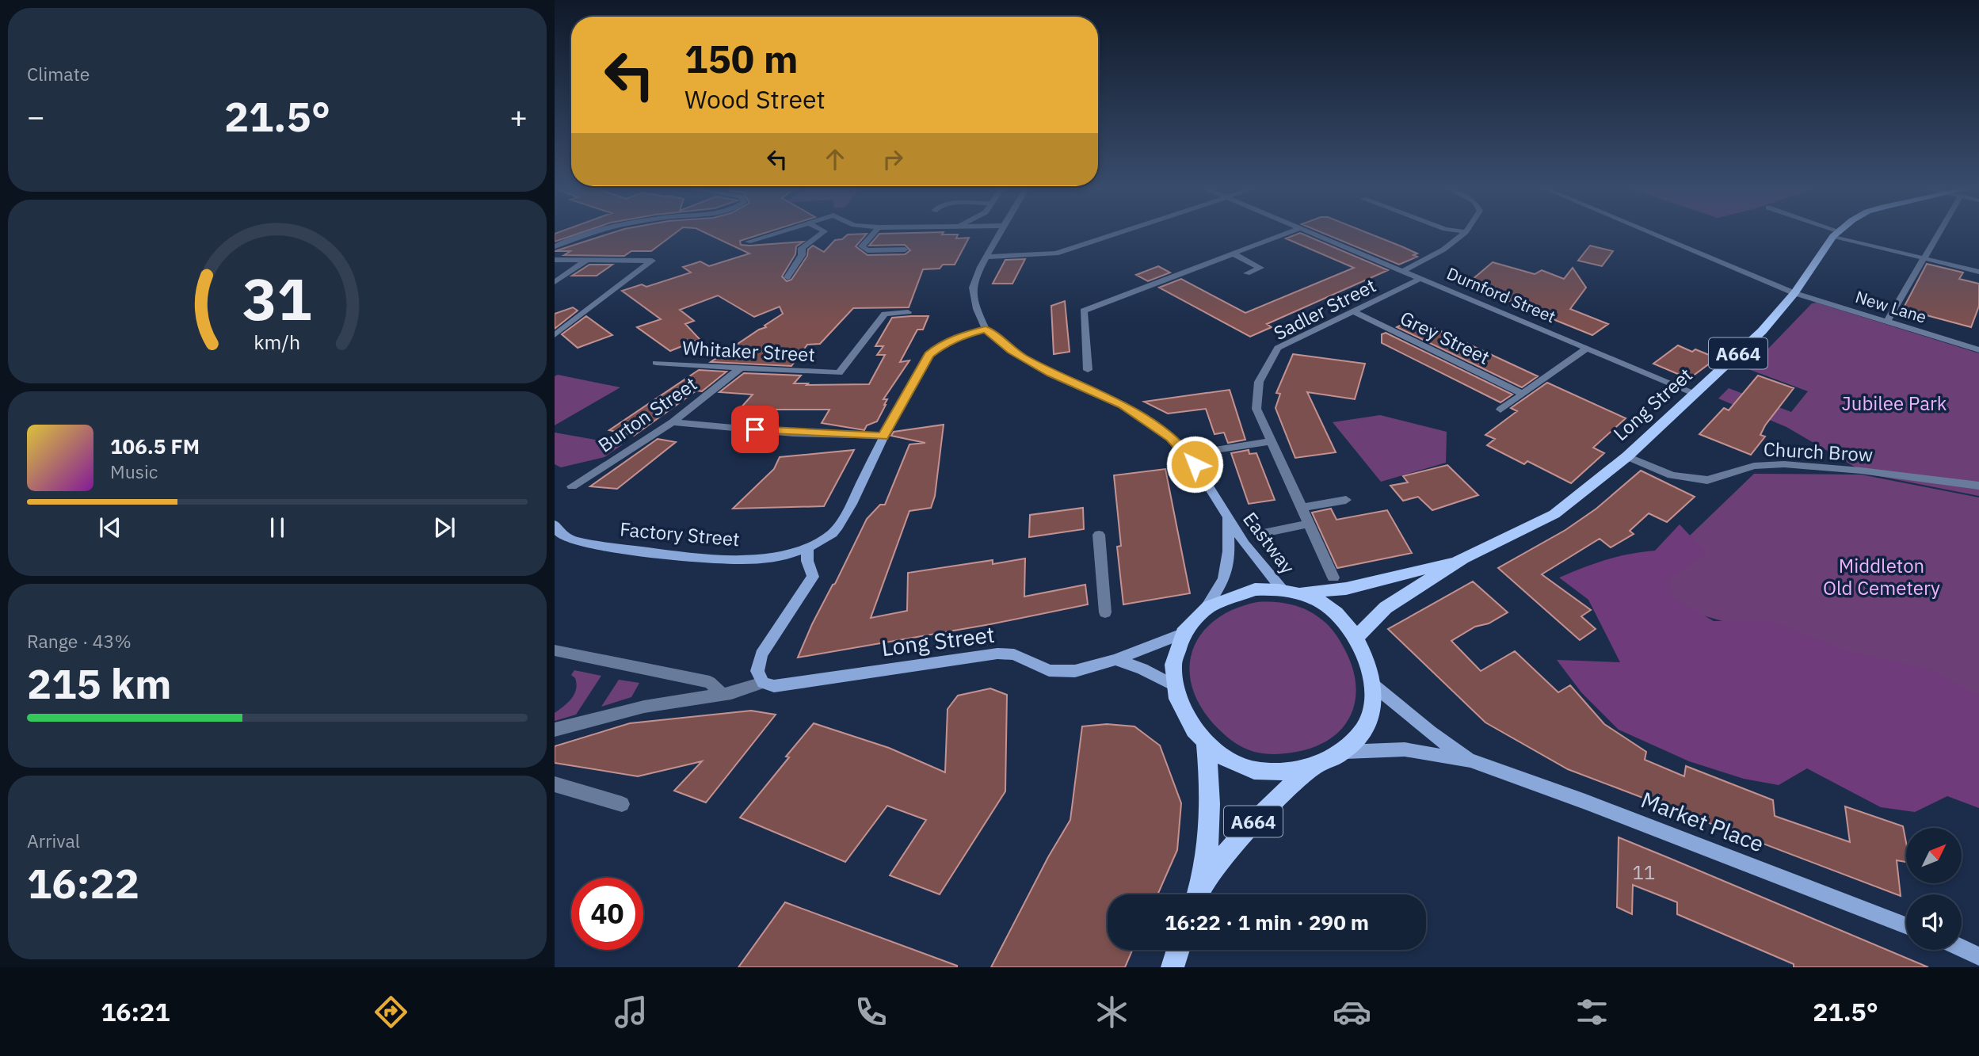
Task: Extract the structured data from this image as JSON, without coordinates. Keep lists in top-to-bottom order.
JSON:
{
  "streets": {
    "main road": ["A664", "Long Street"],
    "street": [
      "Durnford Street",
      "New Lane",
      "Sadler Street",
      "Grey Street",
      "Whitaker Street",
      "Burton Street",
      "Church Brow",
      "Factory Street",
      "Eastway",
      "Market Place"
    ]
  },
  "crossings": [
    ["Durnford Street", "Sadler Street"],
    ["Durnford Street", "Long Street"],
    ["New Lane", "Long Street"],
    ["Sadler Street", "Grey Street"],
    ["Whitaker Street", "Burton Street"],
    ["A664", "Long Street"],
    ["A664", "Eastway"],
    ["A664", "Market Place"],
    ["Long Street", "Church Brow"],
    ["Long Street", "Eastway"],
    ["Long Street", "Market Place"],
    ["Factory Street", "Eastway"],
    ["Eastway", "Market Place"]
  ],
  "parks": ["Jubilee Park", "Middleton Old Cemetery"],
  "house_numbers": ["11"],
  "north": "top right",
  "page": {
    "tile": [
      "Climate",
      ["Range · 43%", "215 km"],
      ["Arrival", "16:22"]
    ],
    "turn": ["150 m", "Wood Street"],
    "heat": ["−", "21.5°", "+"],
    "song": ["106.5 FM", "Music"],
    "limit": "40",
    "trip": "16:22 · 1 min · 290 m",
    "tabs": ["16:21", "21.5°"],
    "gauge": ["31", "km/h"]
  }
}
